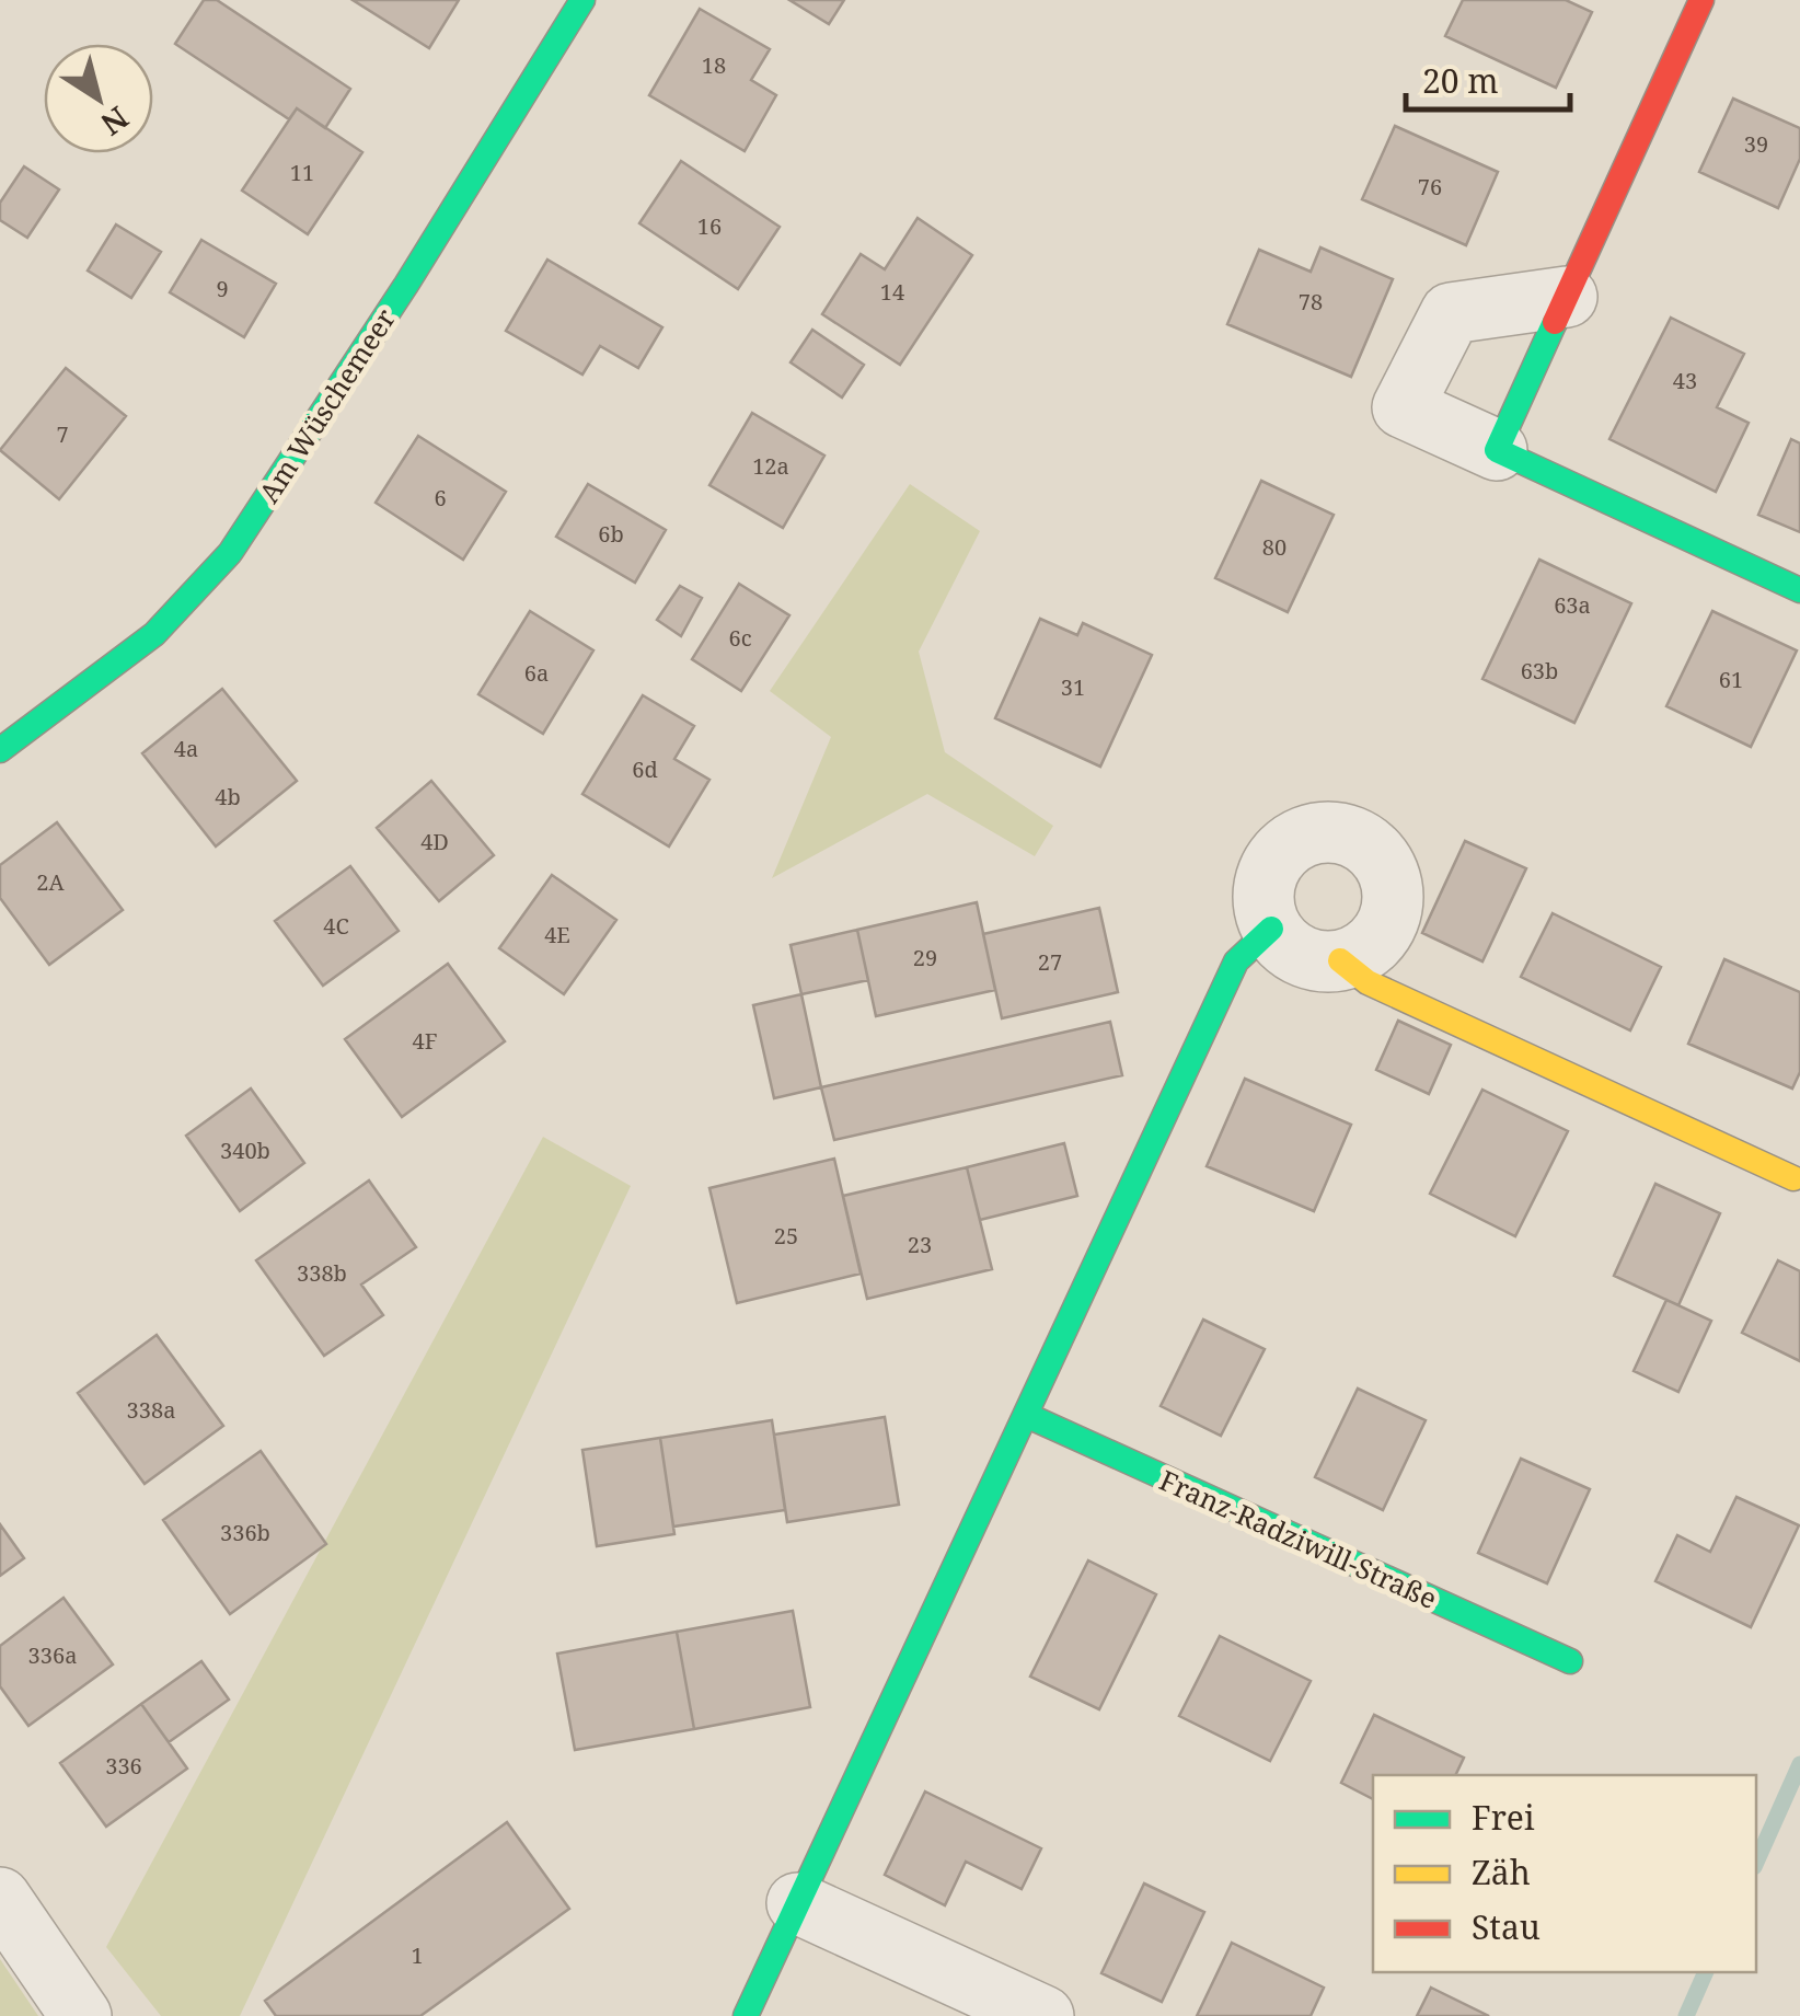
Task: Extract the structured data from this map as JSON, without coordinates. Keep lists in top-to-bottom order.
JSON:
{
  "streets": {
    "street": ["Am Wüschemeer", "Franz-Radziwill-Straße"]
  },
  "house_numbers": [
    "18",
    "39",
    "11",
    "76",
    "16",
    "9",
    "14",
    "78",
    "43",
    "7",
    "12a",
    "6",
    "6b",
    "80",
    "63a",
    "6c",
    "63b",
    "6a",
    "61",
    "31",
    "4a",
    "6d",
    "4b",
    "4D",
    "2A",
    "4C",
    "4E",
    "29",
    "27",
    "4F",
    "340b",
    "25",
    "23",
    "338b",
    "338a",
    "336b",
    "336a",
    "336",
    "1"
  ],
  "legend": ["Frei", "Zäh", "Stau"],
  "scale_bar": "20 m",
  "north": "bottom right"
}
